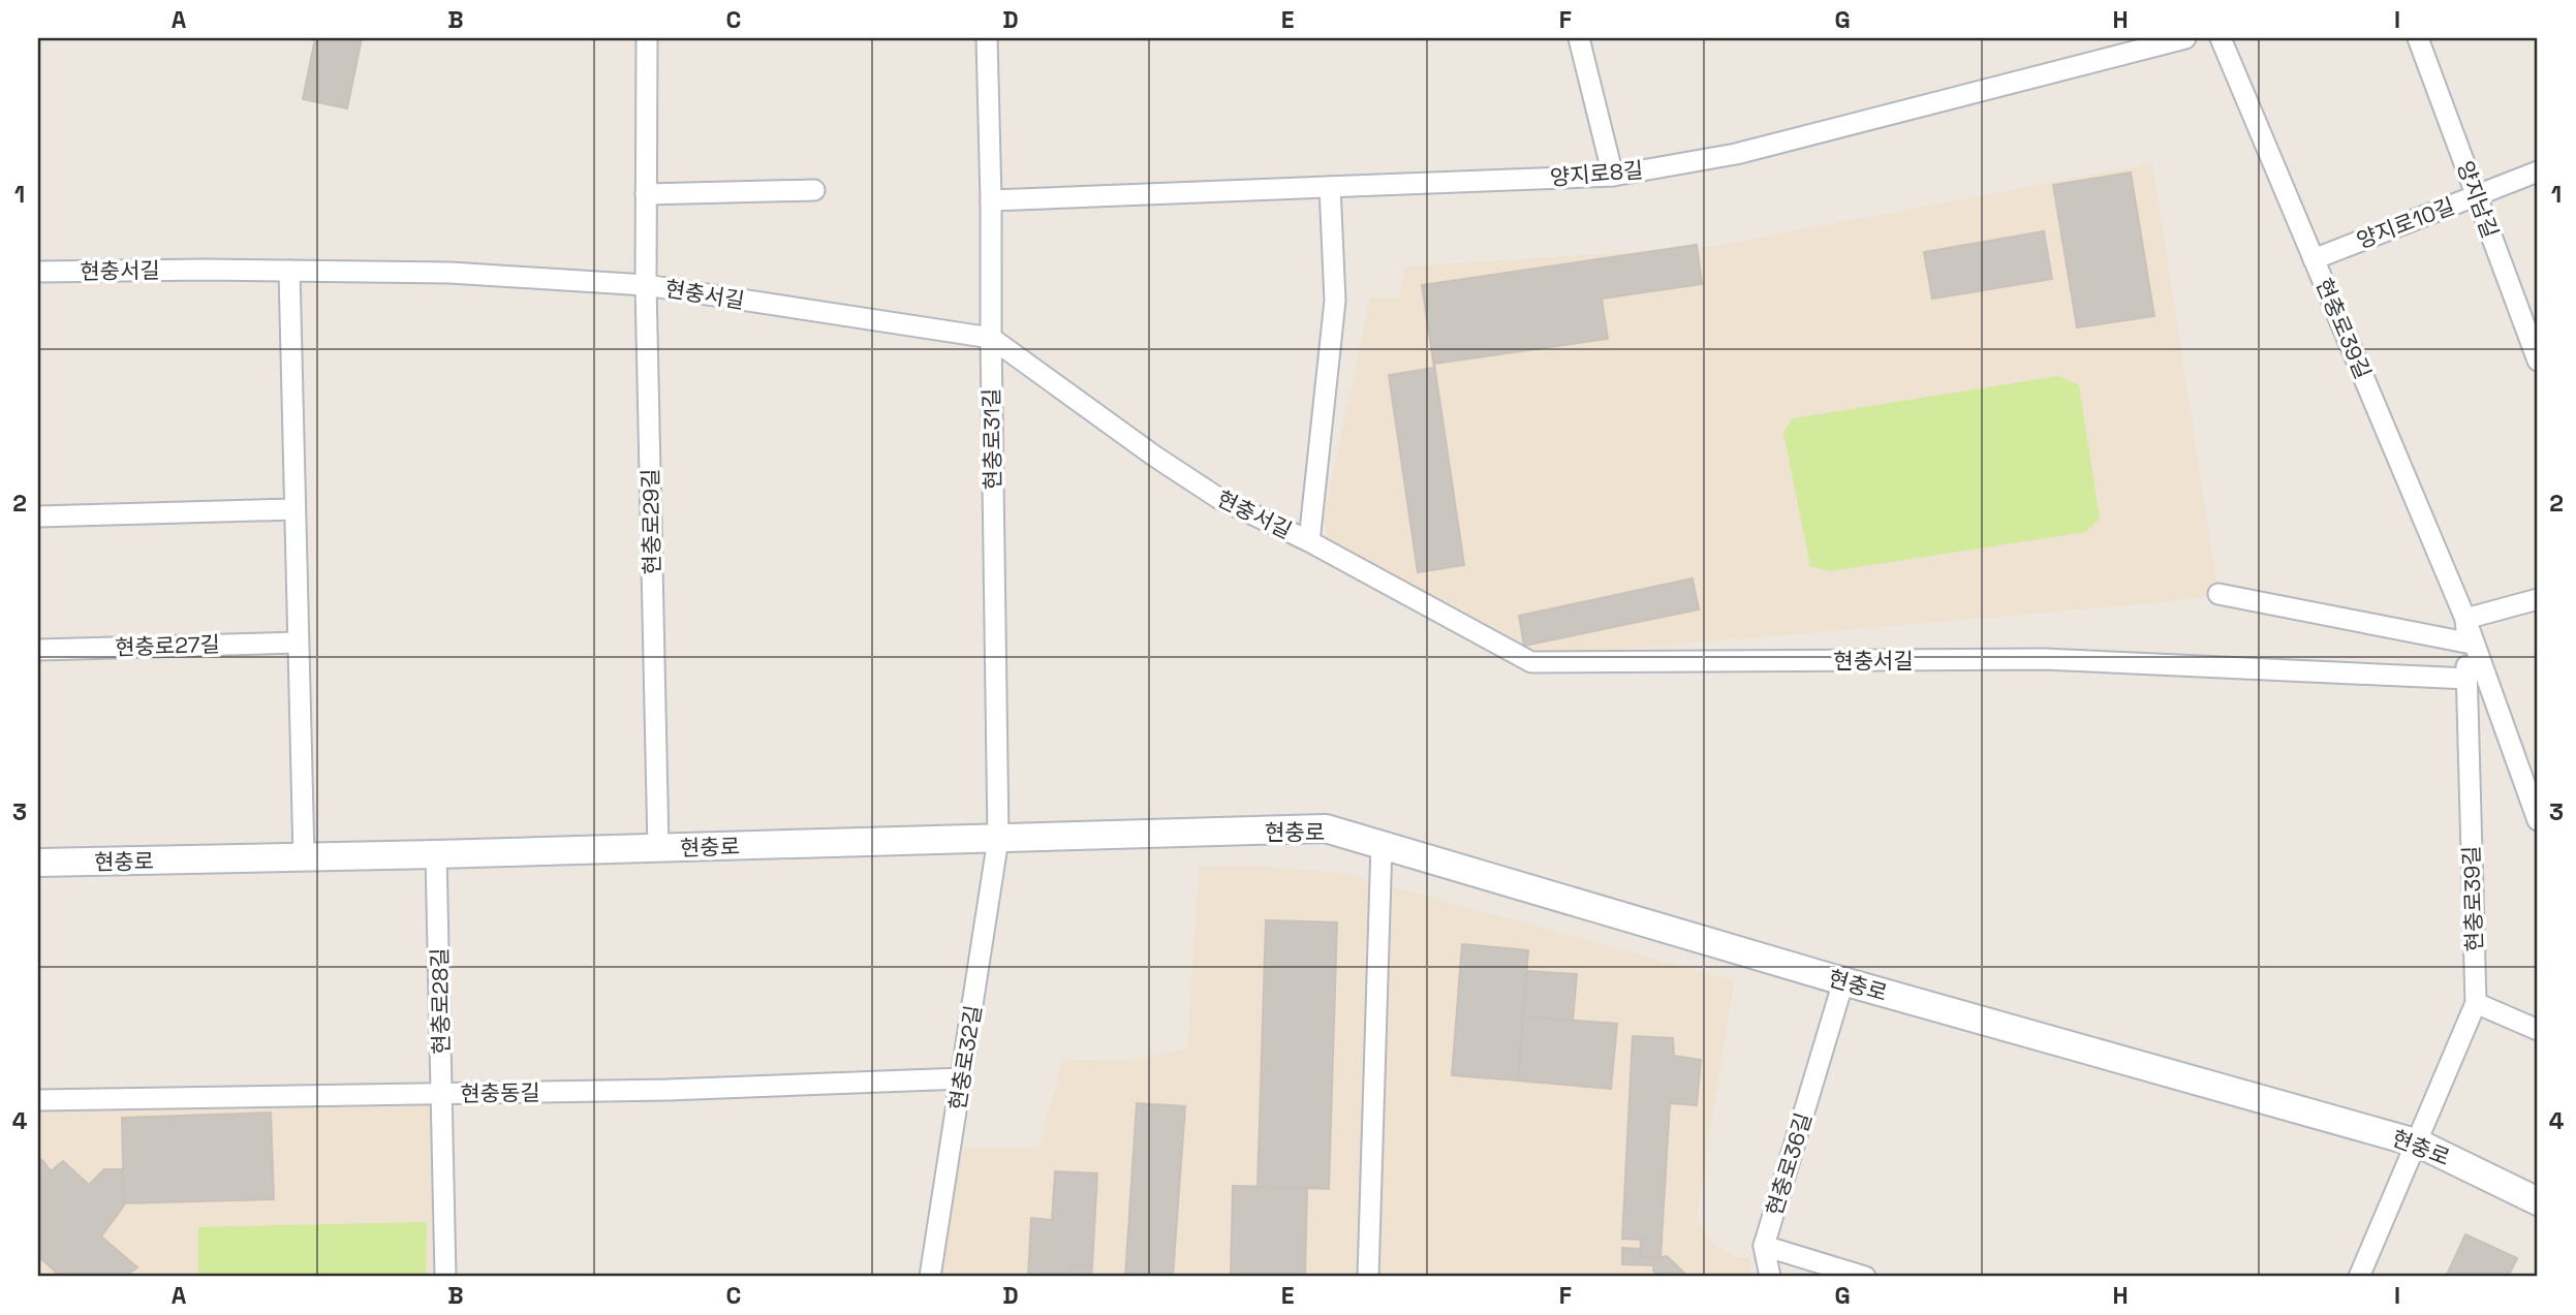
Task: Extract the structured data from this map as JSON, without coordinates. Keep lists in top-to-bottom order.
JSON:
{
  "streets": {
    "main road": ["현충로"],
    "street": [
      "양지로8길",
      "양지남길",
      "양지로10길",
      "현충서길",
      "현충로39길",
      "현충로31길",
      "현충로29길",
      "현충로27길",
      "현충로28길",
      "현충로32길",
      "현충동길",
      "현충로36길"
    ]
  },
  "crossings": [
    ["양지로8길", "현충서길"],
    ["양지로8길", "현충로31길"],
    ["양지남길", "양지로10길"],
    ["양지로10길", "현충로39길"],
    ["현충서길", "현충로39길"],
    ["현충서길", "현충로31길"],
    ["현충서길", "현충로29길"],
    ["현충로39길", "현충로"],
    ["현충로31길", "현충로"],
    ["현충로31길", "현충로32길"],
    ["현충로29길", "현충로"],
    ["현충로", "현충로28길"],
    ["현충로", "현충로32길"],
    ["현충로", "현충로36길"],
    ["현충로28길", "현충동길"],
    ["현충로32길", "현충동길"]
  ],
  "grid": {
    "columns": [
      "A",
      "B",
      "C",
      "D",
      "E",
      "F",
      "G",
      "H",
      "I"
    ],
    "rows": [
      "1",
      "2",
      "3",
      "4"
    ]
  }
}
